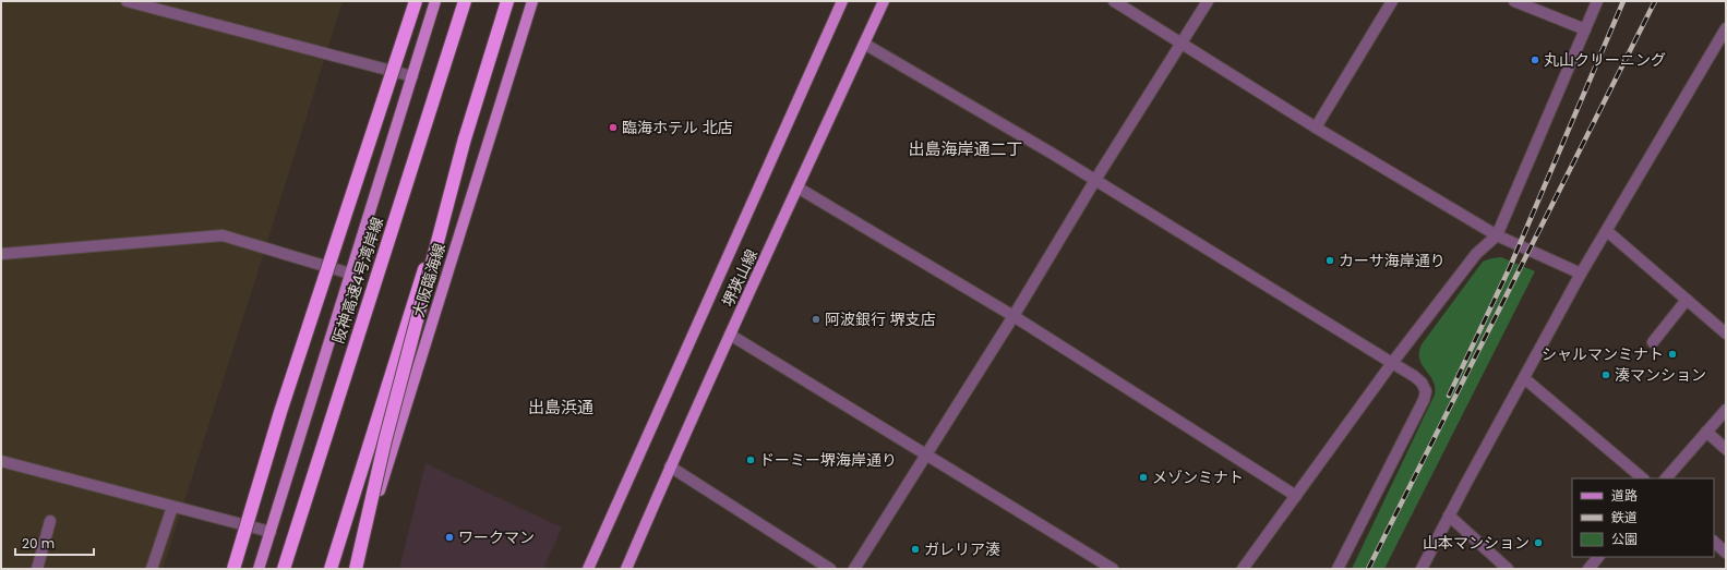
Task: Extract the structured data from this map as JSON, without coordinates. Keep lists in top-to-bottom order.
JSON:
{
  "streets": {
    "highway": ["阪神高速4号湾岸線"],
    "main road": ["堺狭山線", "大阪臨海線"]
  },
  "districts": ["出島海岸通二丁", "出島浜通"],
  "places": [
    "丸山クリーニング",
    "臨海ホテル 北店",
    "カーサ海岸通り",
    "阿波銀行 堺支店",
    "シャルマンミナト",
    "湊マンション",
    "ドーミー堺海岸通り",
    "メゾンミナト",
    "ワークマン",
    "山本マンション",
    "ガレリア湊"
  ],
  "legend": ["道路", "鉄道", "公園"],
  "scale_bar": "20 m"
}
